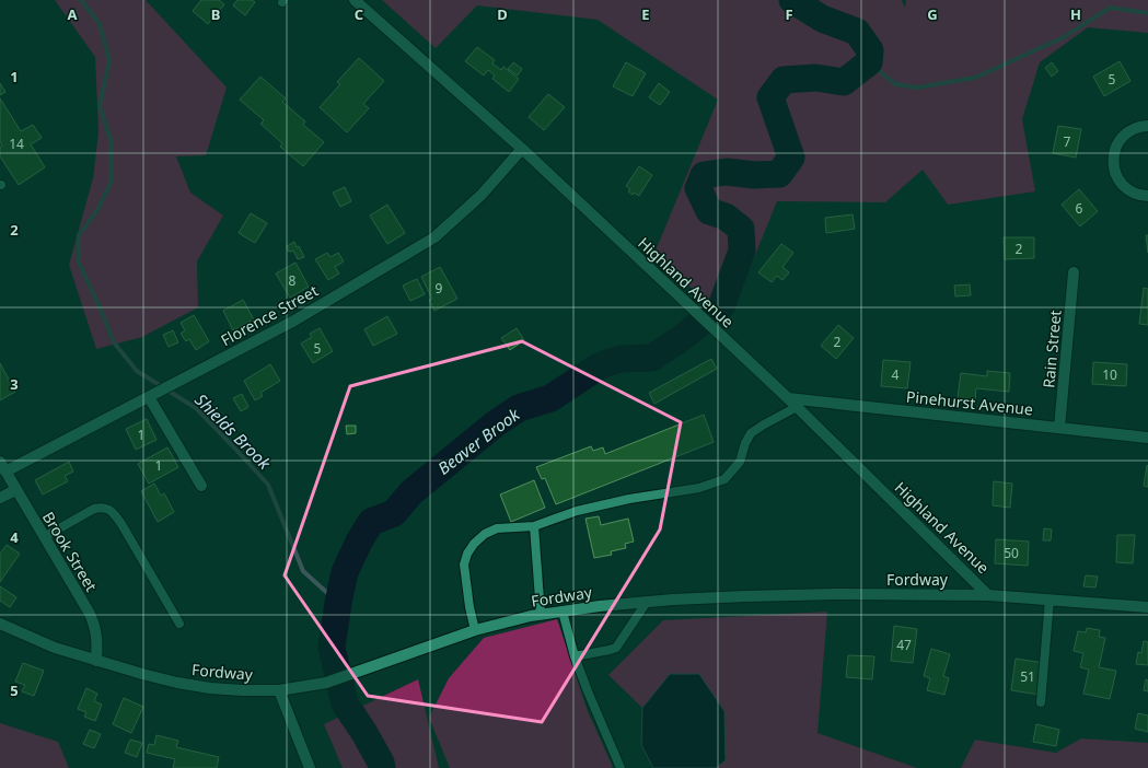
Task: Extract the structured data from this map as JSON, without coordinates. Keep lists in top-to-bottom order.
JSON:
{
  "streets": {
    "street": [
      "Highland Avenue",
      "Florence Street",
      "Rain Street",
      "Pinehurst Avenue",
      "Brook Street",
      "Fordway"
    ]
  },
  "crossings": [
    ["Highland Avenue", "Florence Street"],
    ["Highland Avenue", "Pinehurst Avenue"],
    ["Highland Avenue", "Fordway"],
    ["Florence Street", "Brook Street"],
    ["Rain Street", "Pinehurst Avenue"],
    ["Brook Street", "Fordway"]
  ],
  "water": ["Shields Brook", "Beaver Brook"],
  "house_numbers": [
    "5",
    "7",
    "14",
    "6",
    "2",
    "8",
    "9",
    "2",
    "5",
    "4",
    "10",
    "1",
    "1",
    "50",
    "47",
    "51"
  ],
  "grid": {
    "columns": [
      "A",
      "B",
      "C",
      "D",
      "E",
      "F",
      "G",
      "H"
    ],
    "rows": [
      "1",
      "2",
      "3",
      "4",
      "5"
    ]
  }
}
